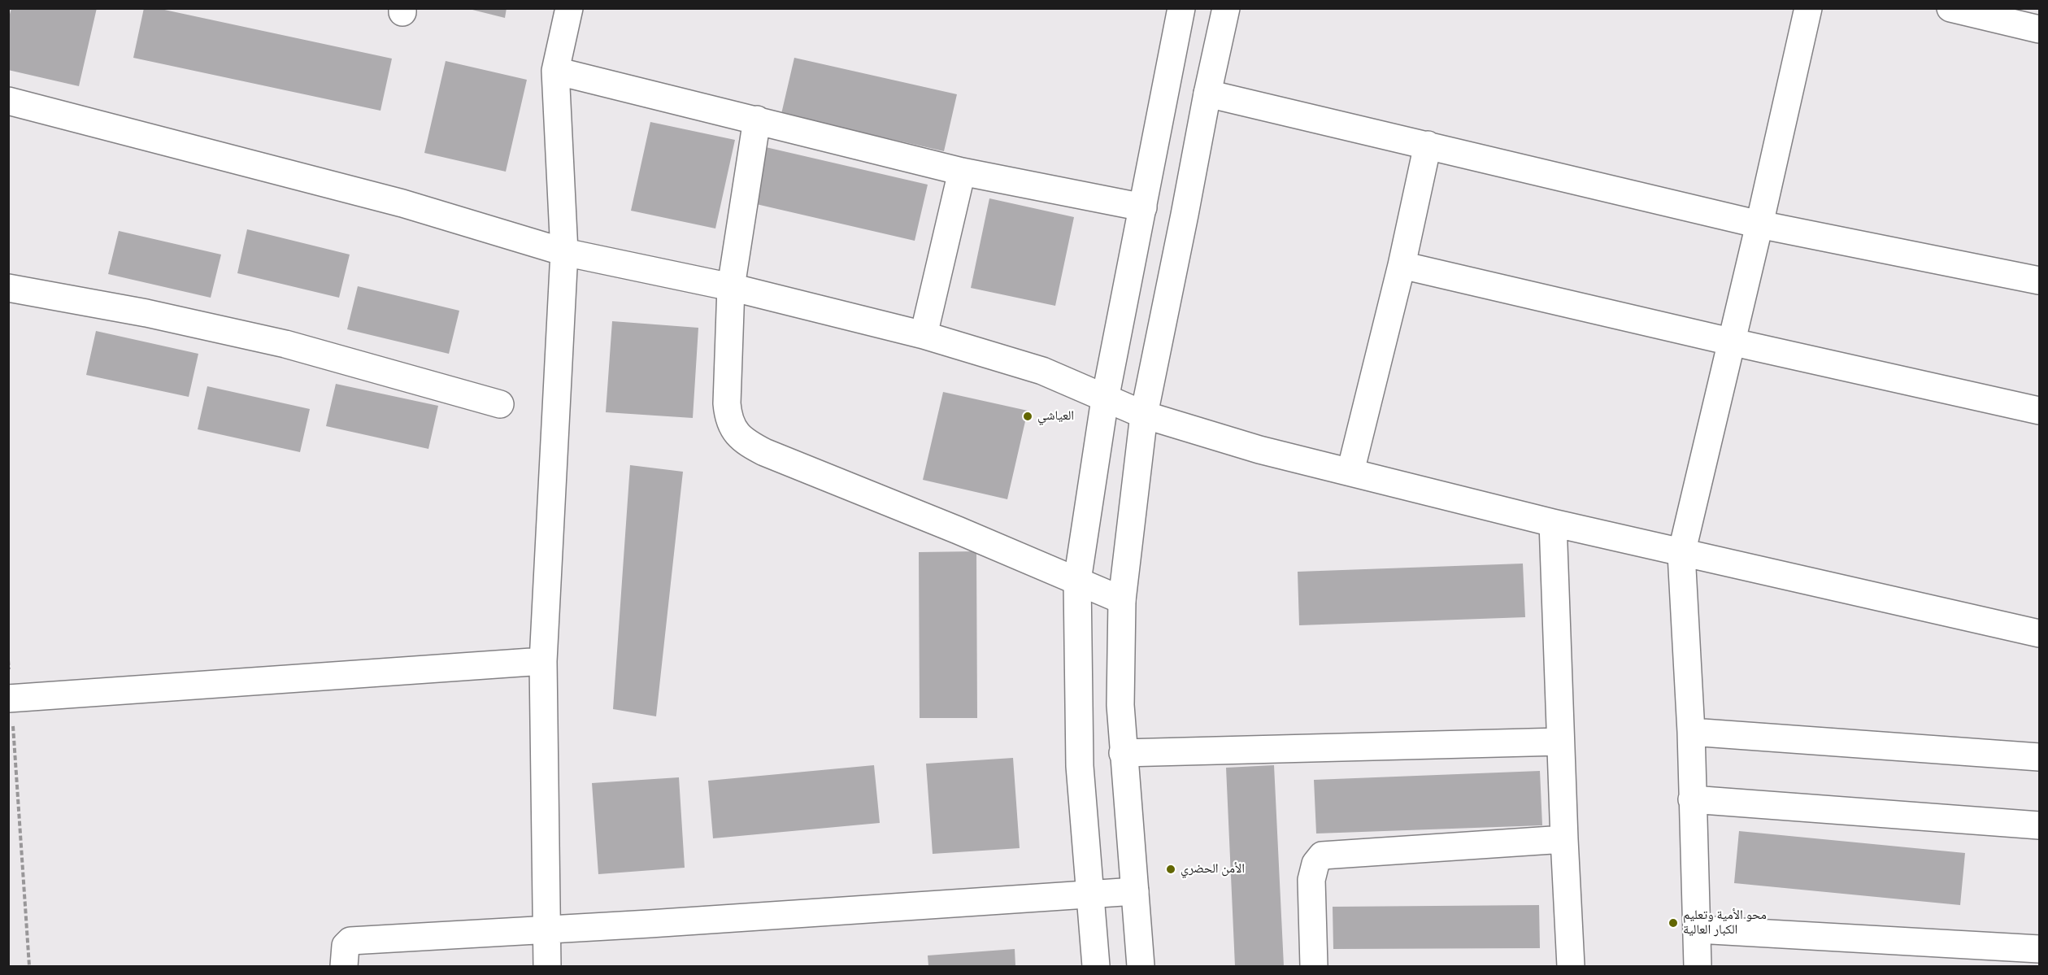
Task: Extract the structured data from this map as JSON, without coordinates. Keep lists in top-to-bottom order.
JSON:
{
  "places": ["العياشي", "الأمن الحضري", "محو الأمية وتعليم الكبار العالية"]
}
